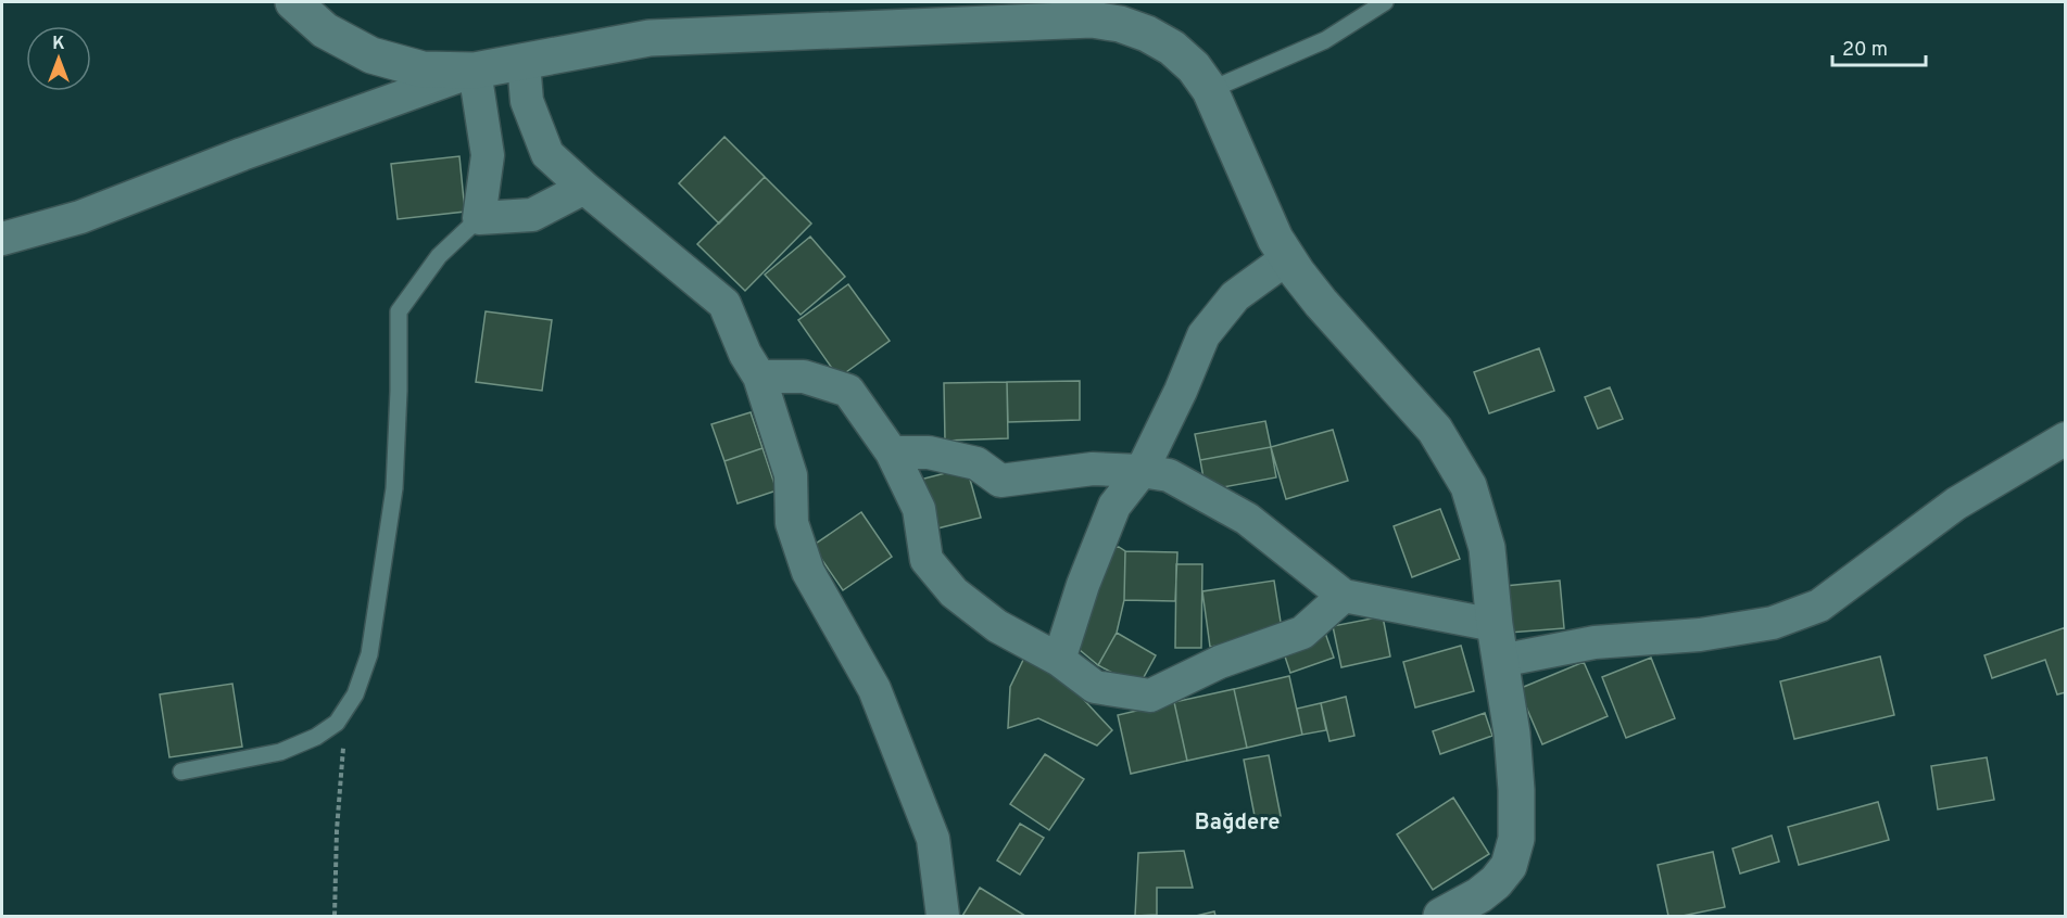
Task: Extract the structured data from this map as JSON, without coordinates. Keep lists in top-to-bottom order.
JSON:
{
  "districts": ["Bağdere"],
  "scale_bar": "20 m",
  "north": "top"
}
